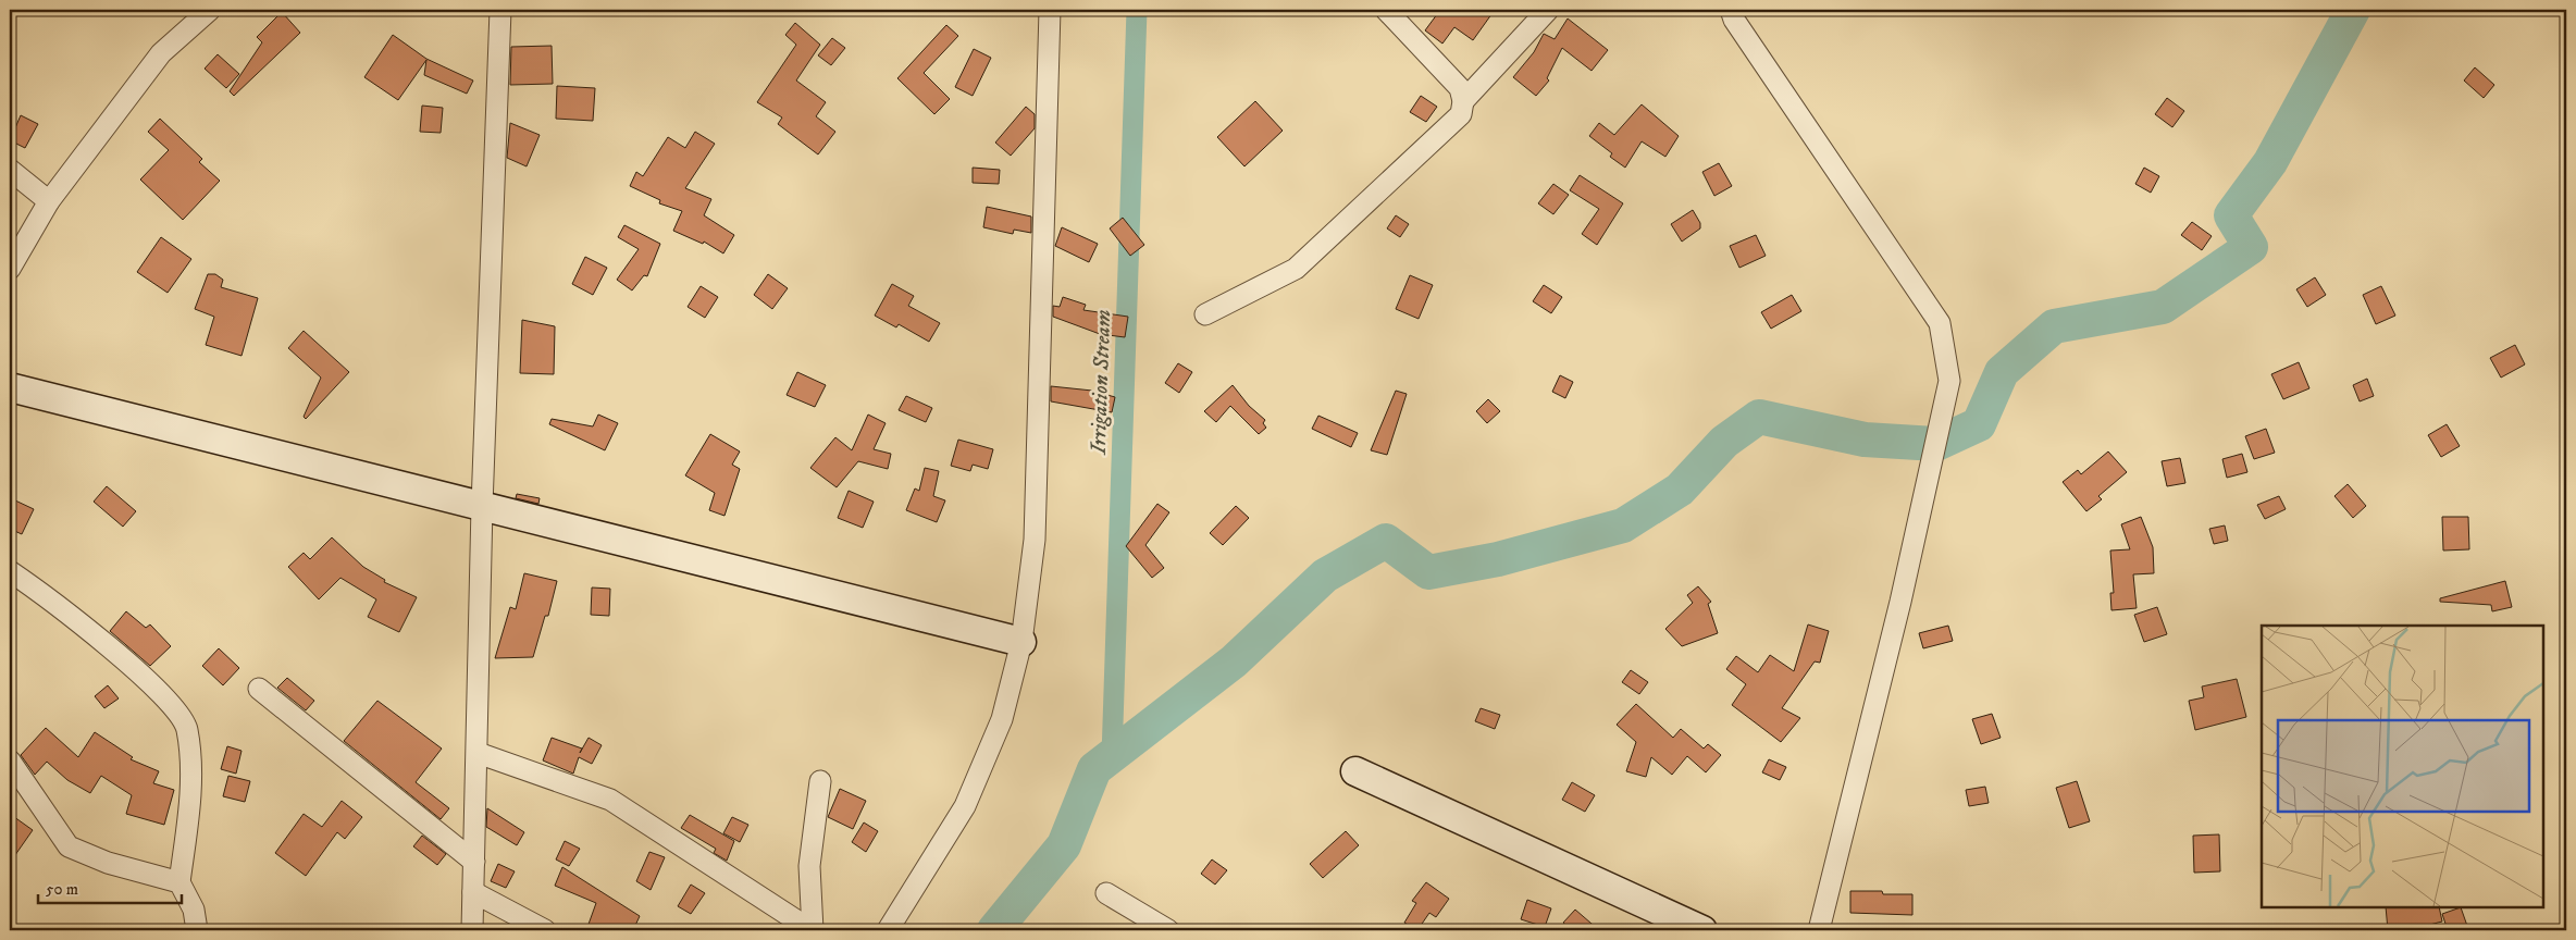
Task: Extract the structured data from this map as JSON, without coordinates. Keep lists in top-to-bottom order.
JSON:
{
  "water": ["Irrigation Stream"],
  "scale_bar": "50 m"
}
